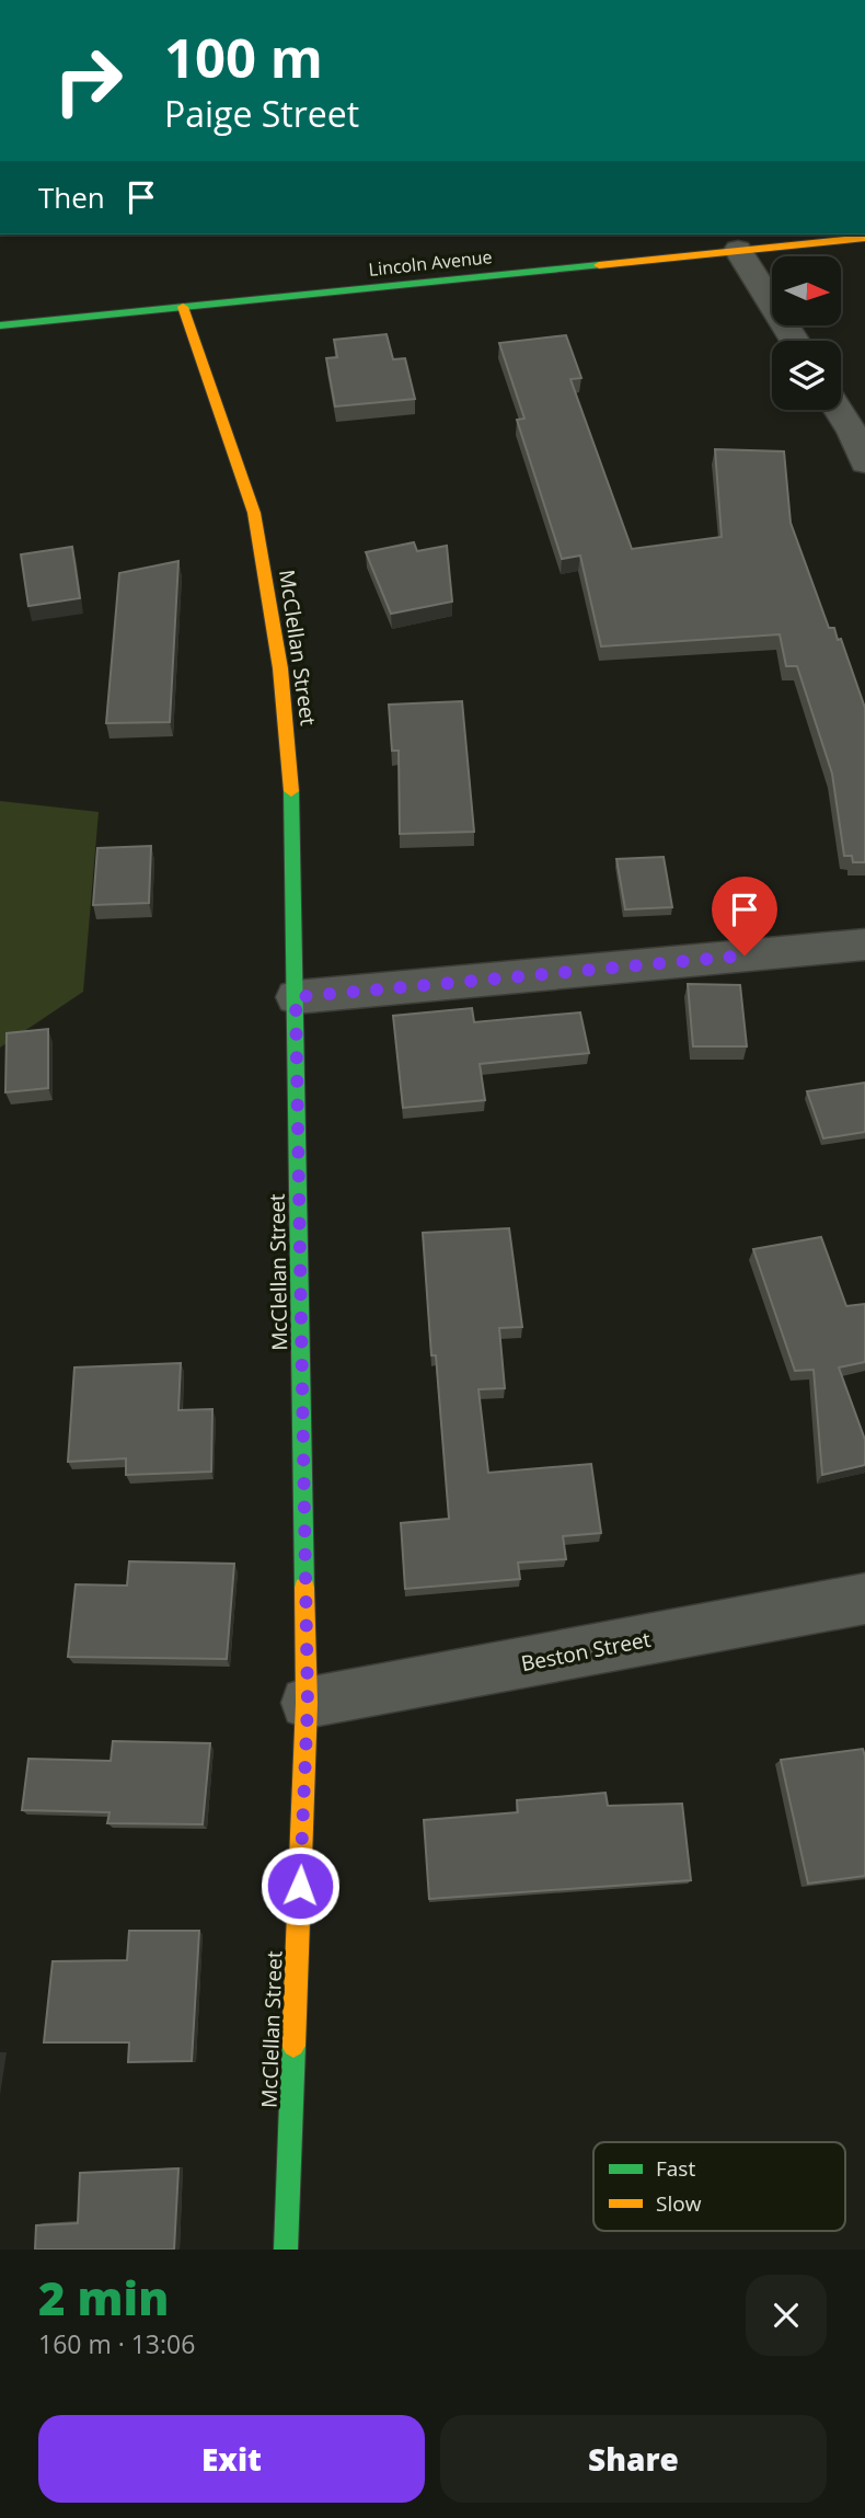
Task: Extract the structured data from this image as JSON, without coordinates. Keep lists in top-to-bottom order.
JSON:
{
  "streets": {
    "street": ["Lincoln Avenue", "McClellan Street", "Beston Street"]
  },
  "crossings": [
    ["Lincoln Avenue", "McClellan Street"],
    ["McClellan Street", "Beston Street"]
  ],
  "legend": ["Fast", "Slow"],
  "north": "right",
  "page": {
    "turn": ["100 m", "Paige Street"],
    "then": "Then",
    "heading": ["2 min", "160 m · 13:06"],
    "buttons": ["Exit", "Share"]
  }
}
